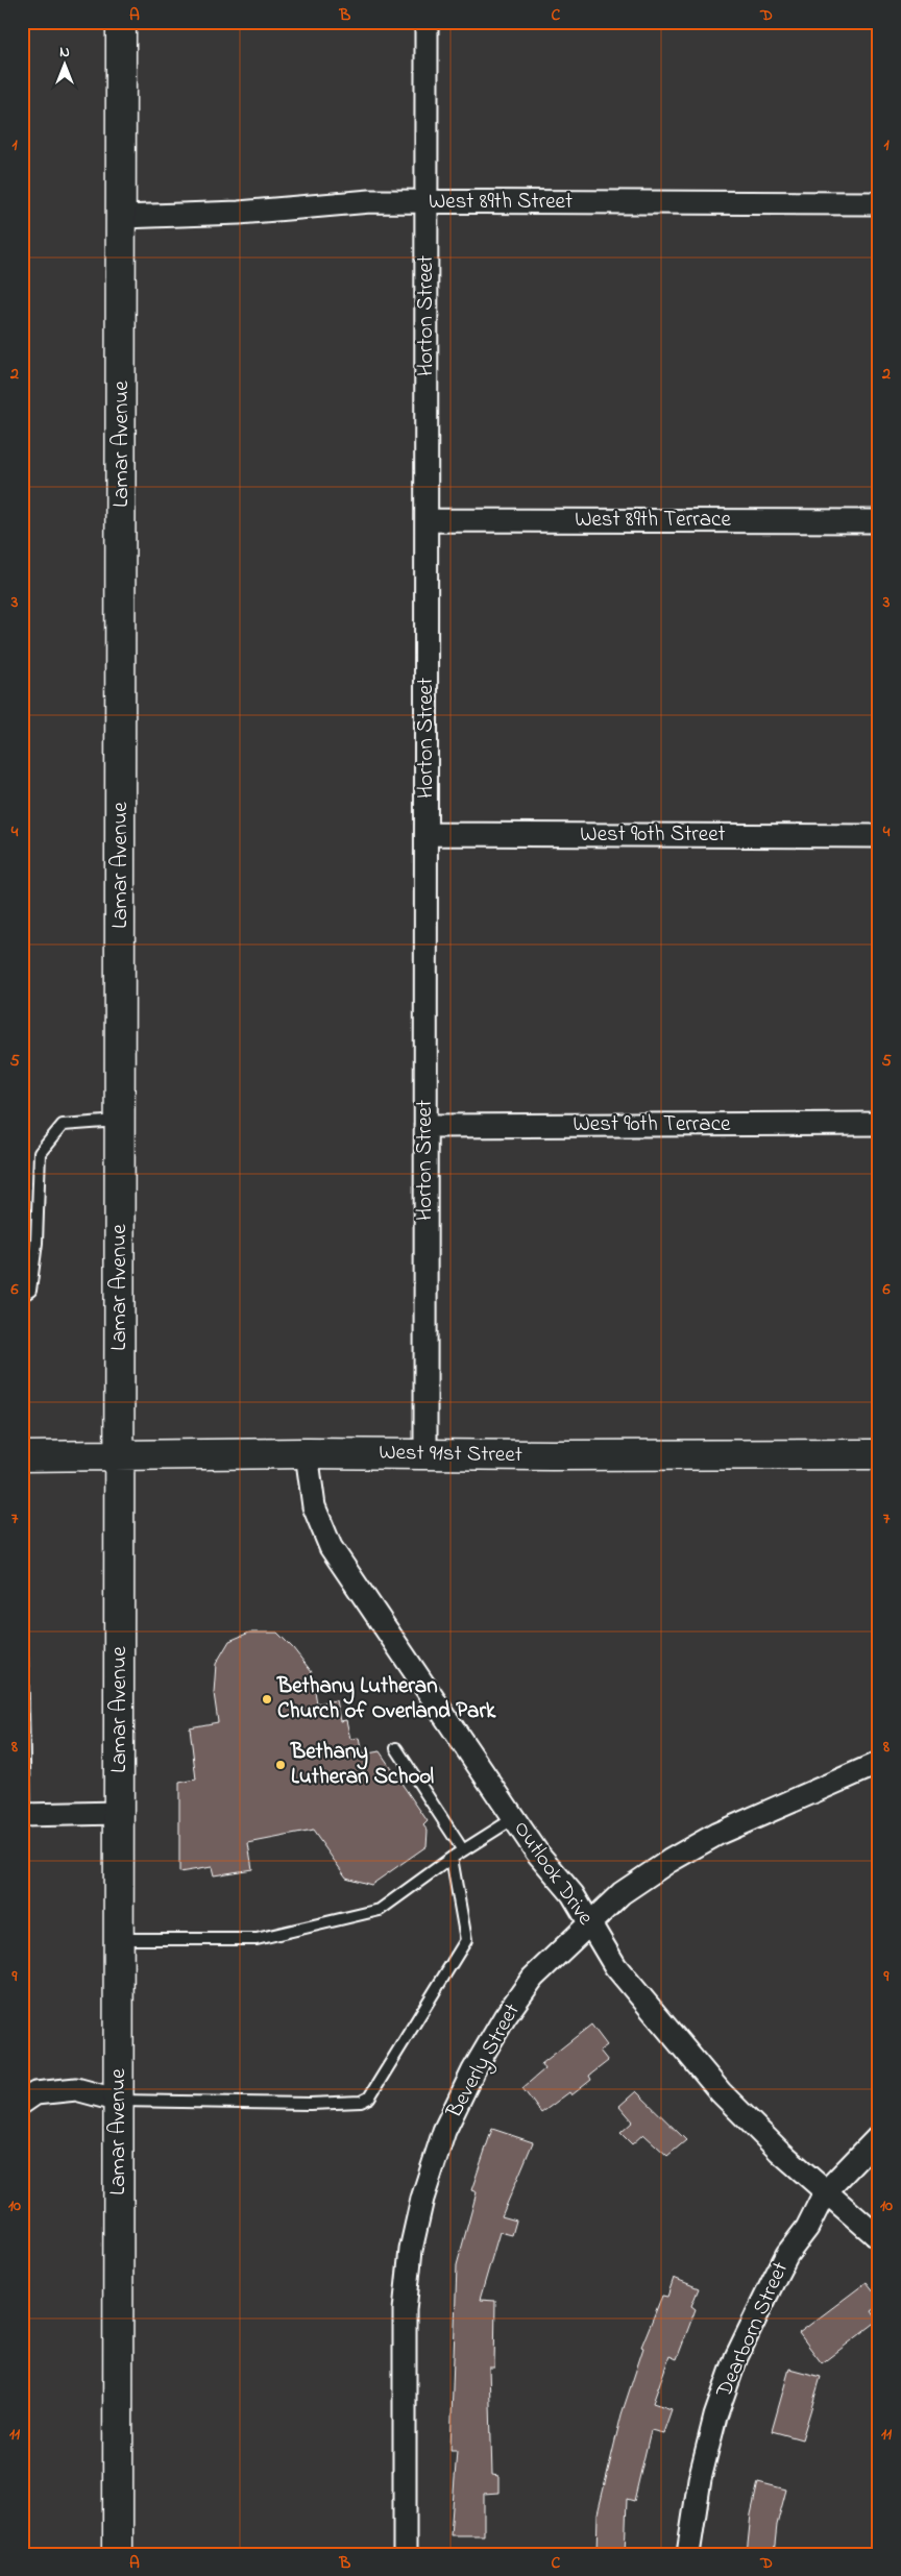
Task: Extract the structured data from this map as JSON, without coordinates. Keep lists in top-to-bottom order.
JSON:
{
  "streets": {
    "street": [
      "West 89th Street",
      "Horton Street",
      "Lamar Avenue",
      "West 89th Terrace",
      "West 90th Street",
      "West 90th Terrace",
      "West 91st Street",
      "Outlook Drive",
      "Beverly Street",
      "Dearborn Street"
    ]
  },
  "crossings": [
    ["West 89th Street", "Horton Street"],
    ["West 89th Street", "Lamar Avenue"],
    ["Horton Street", "West 89th Terrace"],
    ["Horton Street", "West 90th Street"],
    ["Horton Street", "West 90th Terrace"],
    ["Horton Street", "West 91st Street"],
    ["Lamar Avenue", "West 91st Street"],
    ["West 91st Street", "Outlook Drive"],
    ["Outlook Drive", "Beverly Street"],
    ["Outlook Drive", "Dearborn Street"]
  ],
  "places": ["Bethany Lutheran Church of Overland Park", "Bethany Lutheran School"],
  "north": "top",
  "grid": {
    "columns": [
      "A",
      "B",
      "C",
      "D"
    ],
    "rows": [
      "1",
      "2",
      "3",
      "4",
      "5",
      "6",
      "7",
      "8",
      "9",
      "10",
      "11"
    ]
  }
}
